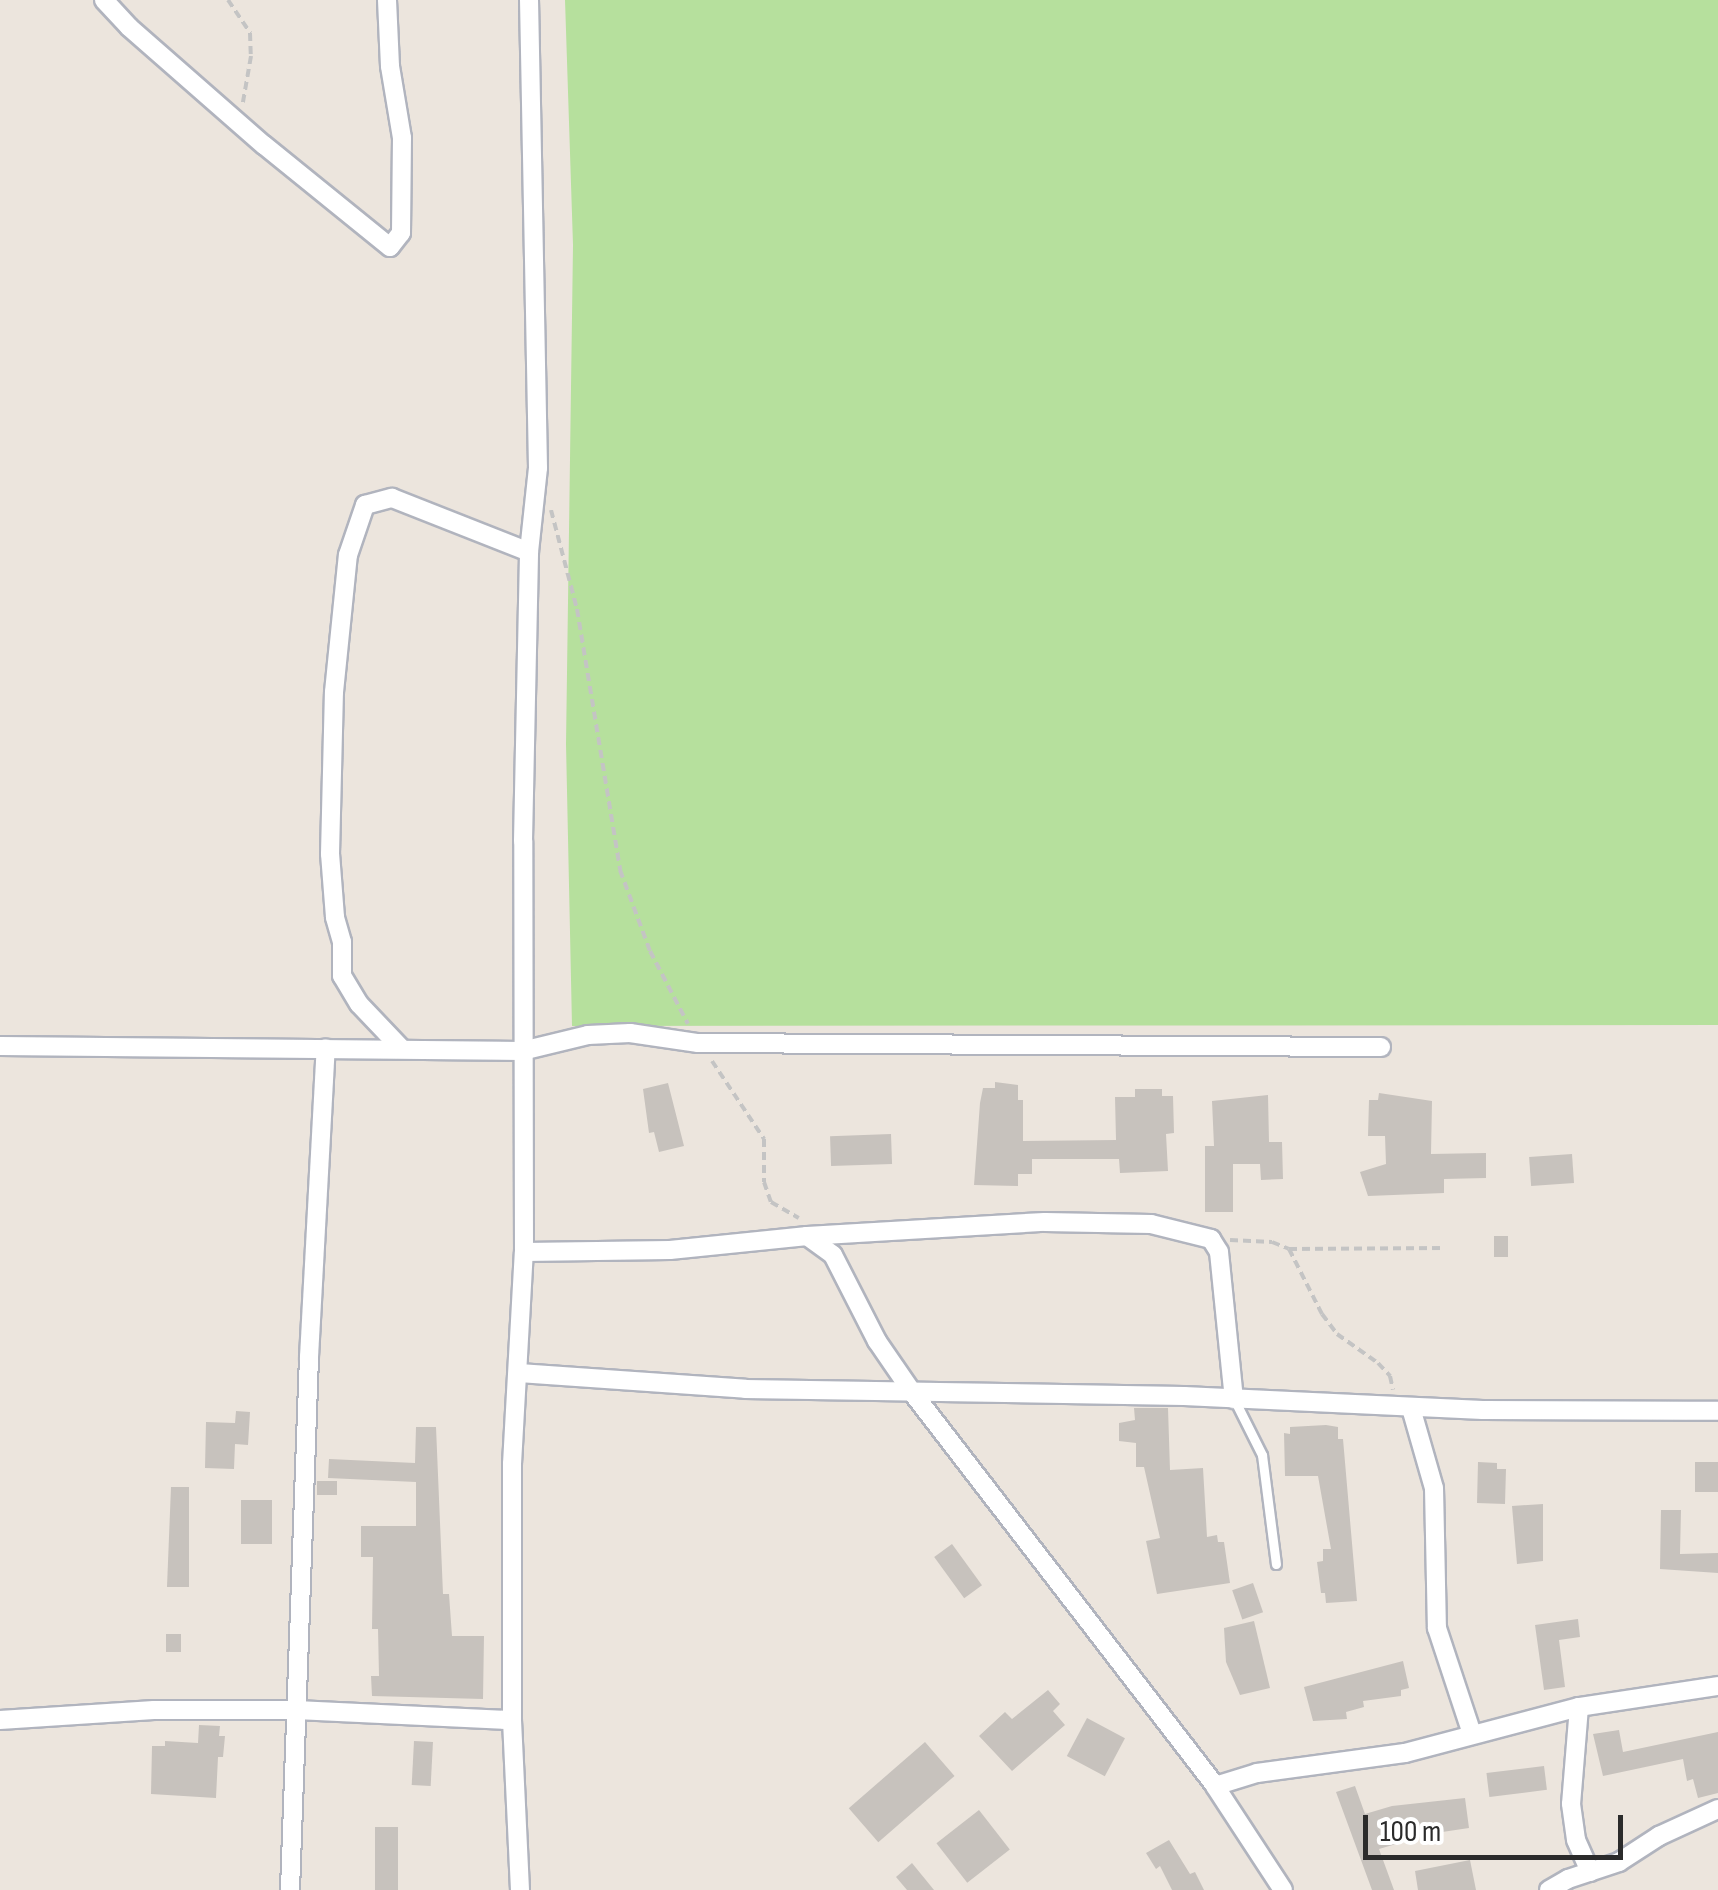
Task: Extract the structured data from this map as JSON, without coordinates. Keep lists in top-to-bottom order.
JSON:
{
  "scale_bar": "100 m"
}
